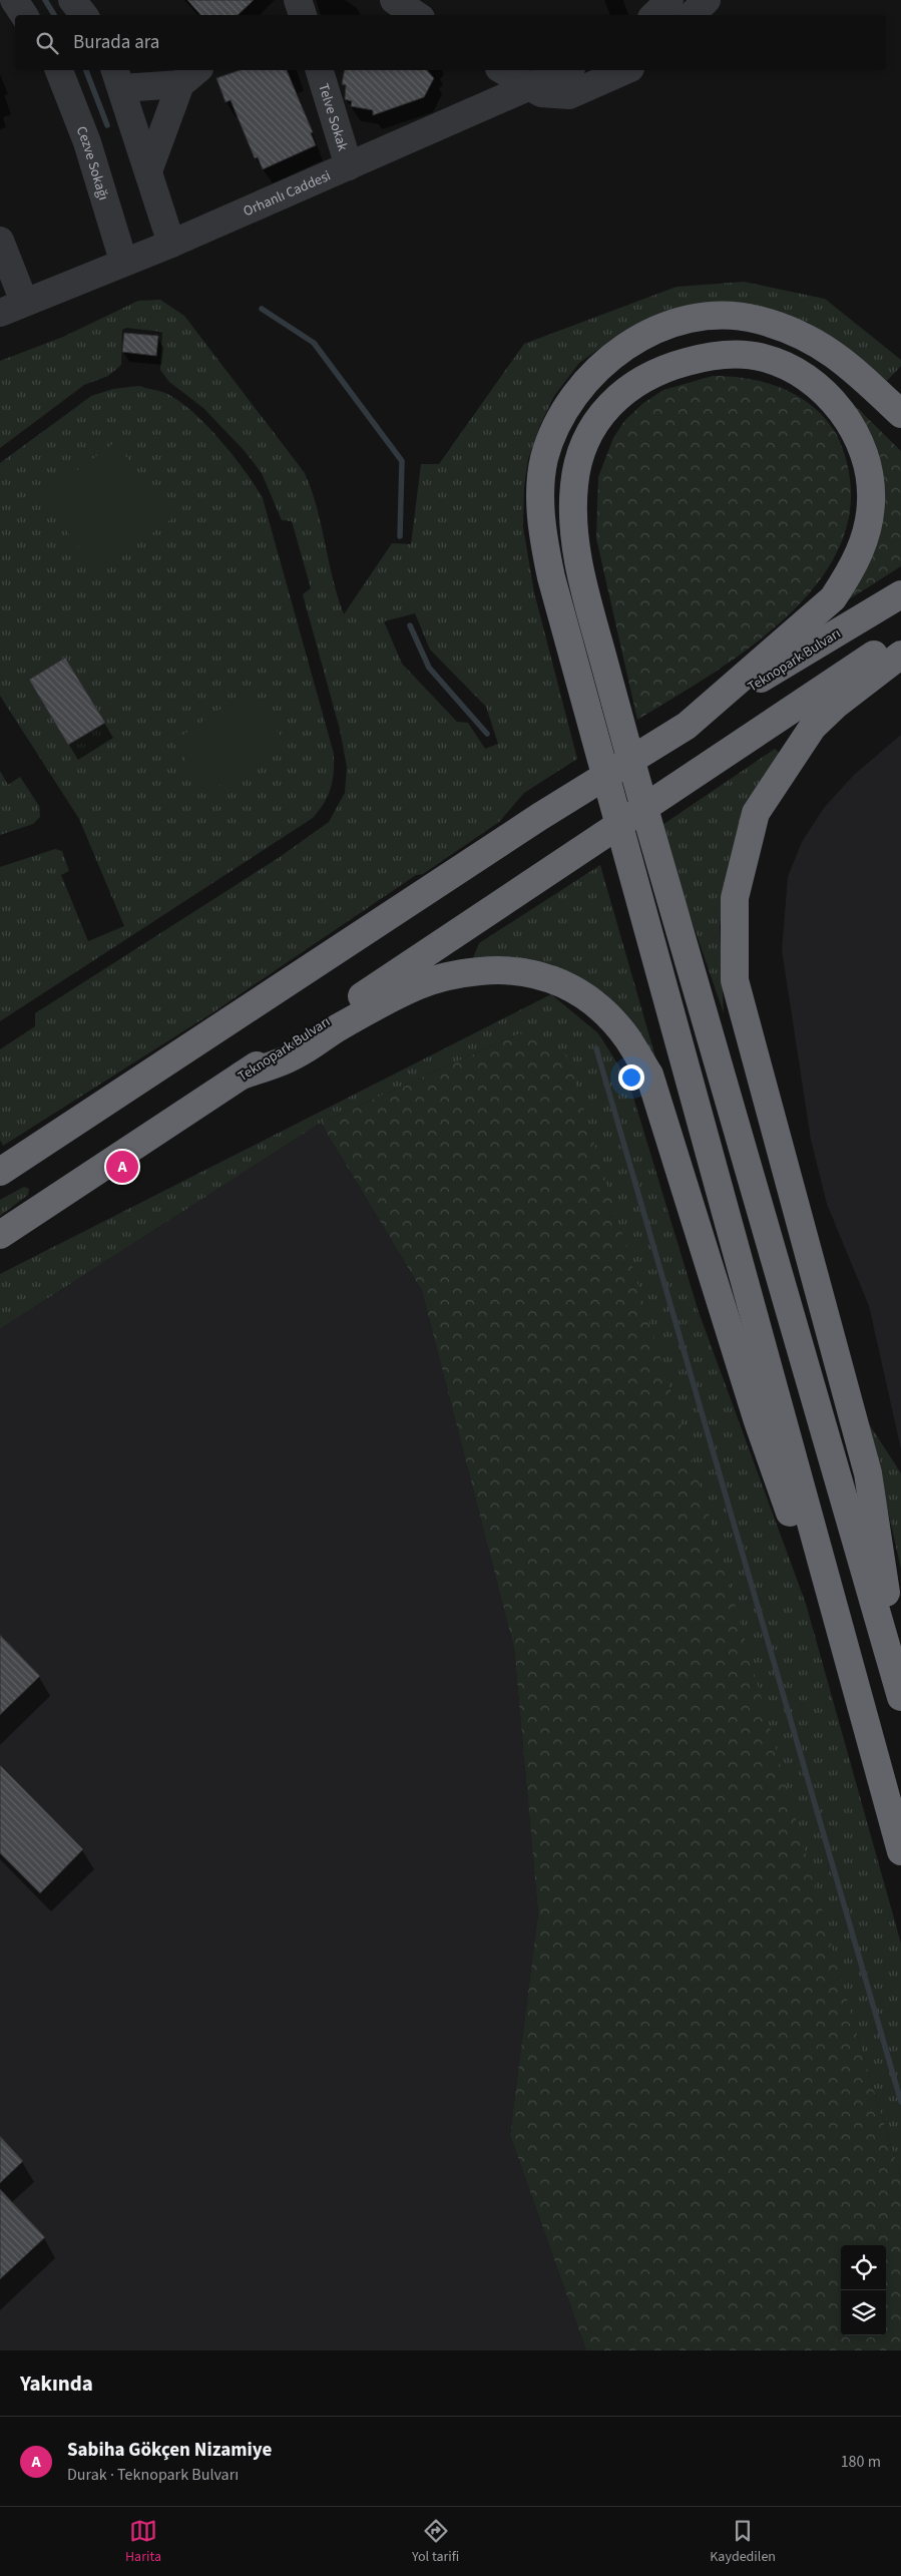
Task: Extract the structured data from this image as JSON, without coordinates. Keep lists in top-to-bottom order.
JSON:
{
  "streets": {
    "highway": ["Teknopark Bulvarı"],
    "street": ["Telve Sokak", "Cezve Sokağı", "Orhanlı Caddesi"]
  },
  "crossings": [
    ["Telve Sokak", "Orhanlı Caddesi"],
    ["Cezve Sokağı", "Orhanlı Caddesi"]
  ],
  "page": {
    "search": "Burada ara",
    "pins": "A",
    "heading": "Yakında",
    "list": [
      {
        "mark": "A",
        "name": "Sabiha Gökçen Nizamiye",
        "note": "Durak · Teknopark Bulvarı",
        "value": "180 m"
      }
    ],
    "nav": ["Harita", "Yol tarifi", "Kaydedilen"]
  }
}
